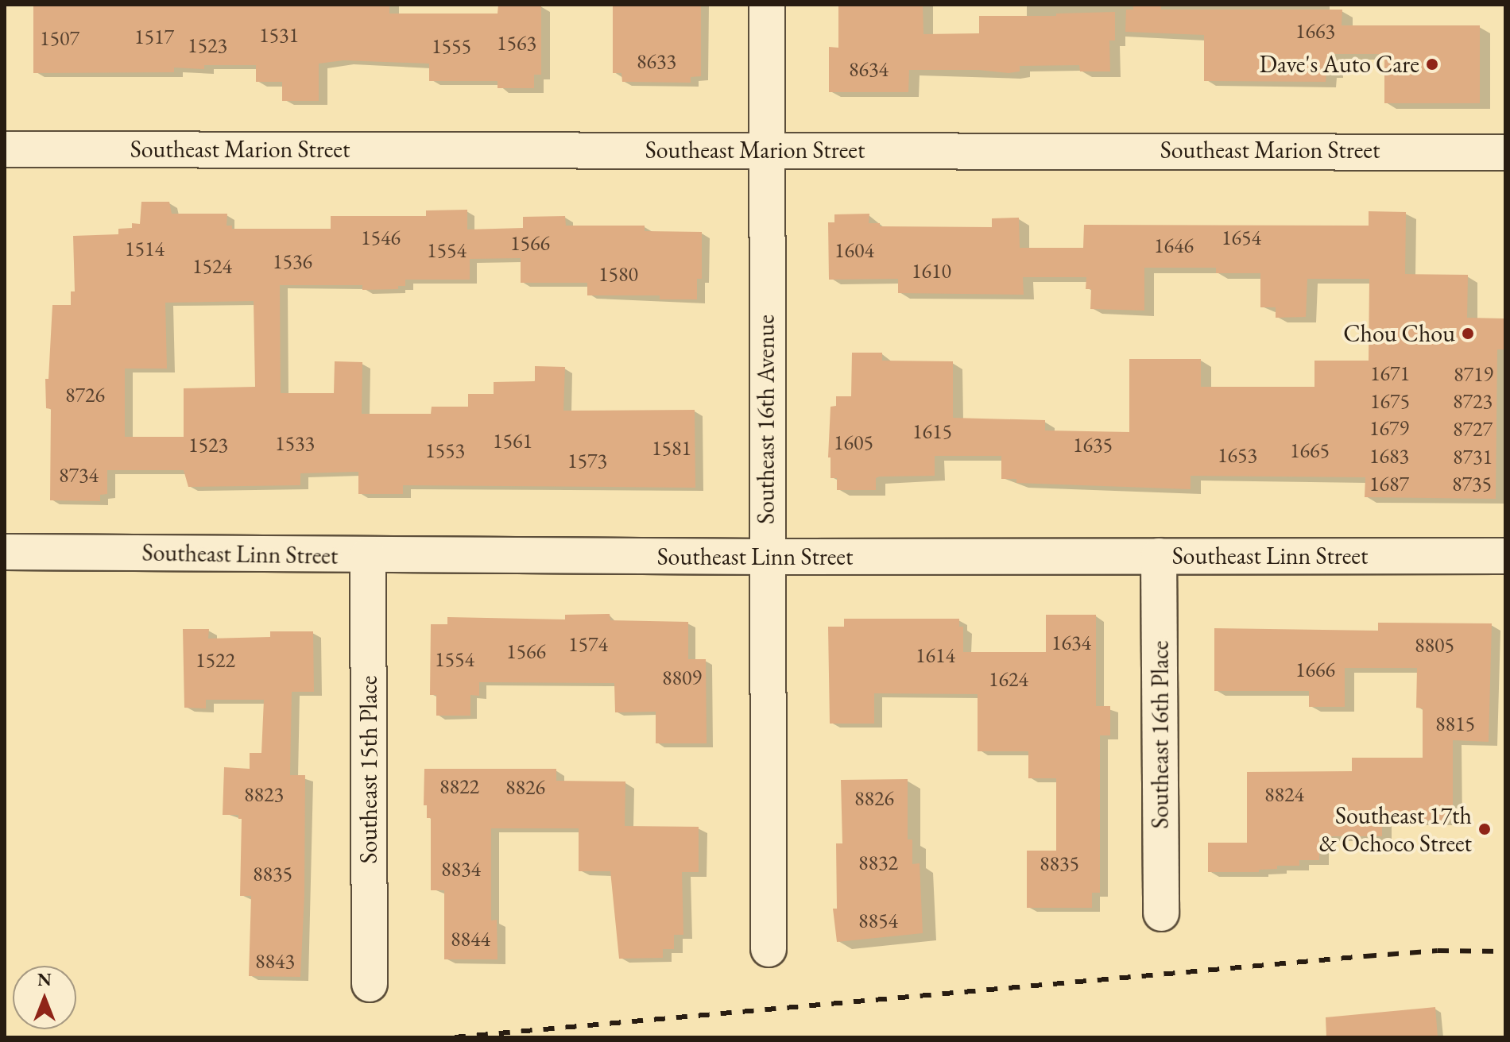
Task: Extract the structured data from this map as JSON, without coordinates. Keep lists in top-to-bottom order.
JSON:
{
  "streets": {
    "street": [
      "Southeast Marion Street",
      "Southeast 16th Avenue",
      "Southeast Linn Street",
      "Southeast 16th Place",
      "Southeast 15th Place"
    ]
  },
  "crossings": [
    ["Southeast Marion Street", "Southeast 16th Avenue"],
    ["Southeast 16th Avenue", "Southeast Linn Street"],
    ["Southeast Linn Street", "Southeast 16th Place"],
    ["Southeast Linn Street", "Southeast 15th Place"]
  ],
  "places": ["Dave's Auto Care", "Chou Chou", "Southeast 17th & Ochoco Street"],
  "house_numbers": [
    "1663",
    "1531",
    "1517",
    "1507",
    "1563",
    "1523",
    "1555",
    "8633",
    "8634",
    "1546",
    "1654",
    "1566",
    "1646",
    "1514",
    "1554",
    "1604",
    "1536",
    "1524",
    "1610",
    "1580",
    "1671",
    "8719",
    "8726",
    "1675",
    "8723",
    "1679",
    "8727",
    "1615",
    "1561",
    "1605",
    "1533",
    "1523",
    "1635",
    "1581",
    "1553",
    "1665",
    "1653",
    "1683",
    "8731",
    "1573",
    "8734",
    "1687",
    "8735",
    "1634",
    "1574",
    "8805",
    "1566",
    "1614",
    "1554",
    "1522",
    "1666",
    "8809",
    "1624",
    "8815",
    "8822",
    "8826",
    "8823",
    "8824",
    "8826",
    "8832",
    "8835",
    "8834",
    "8835",
    "8854",
    "8844",
    "8843"
  ],
  "north": "top"
}
